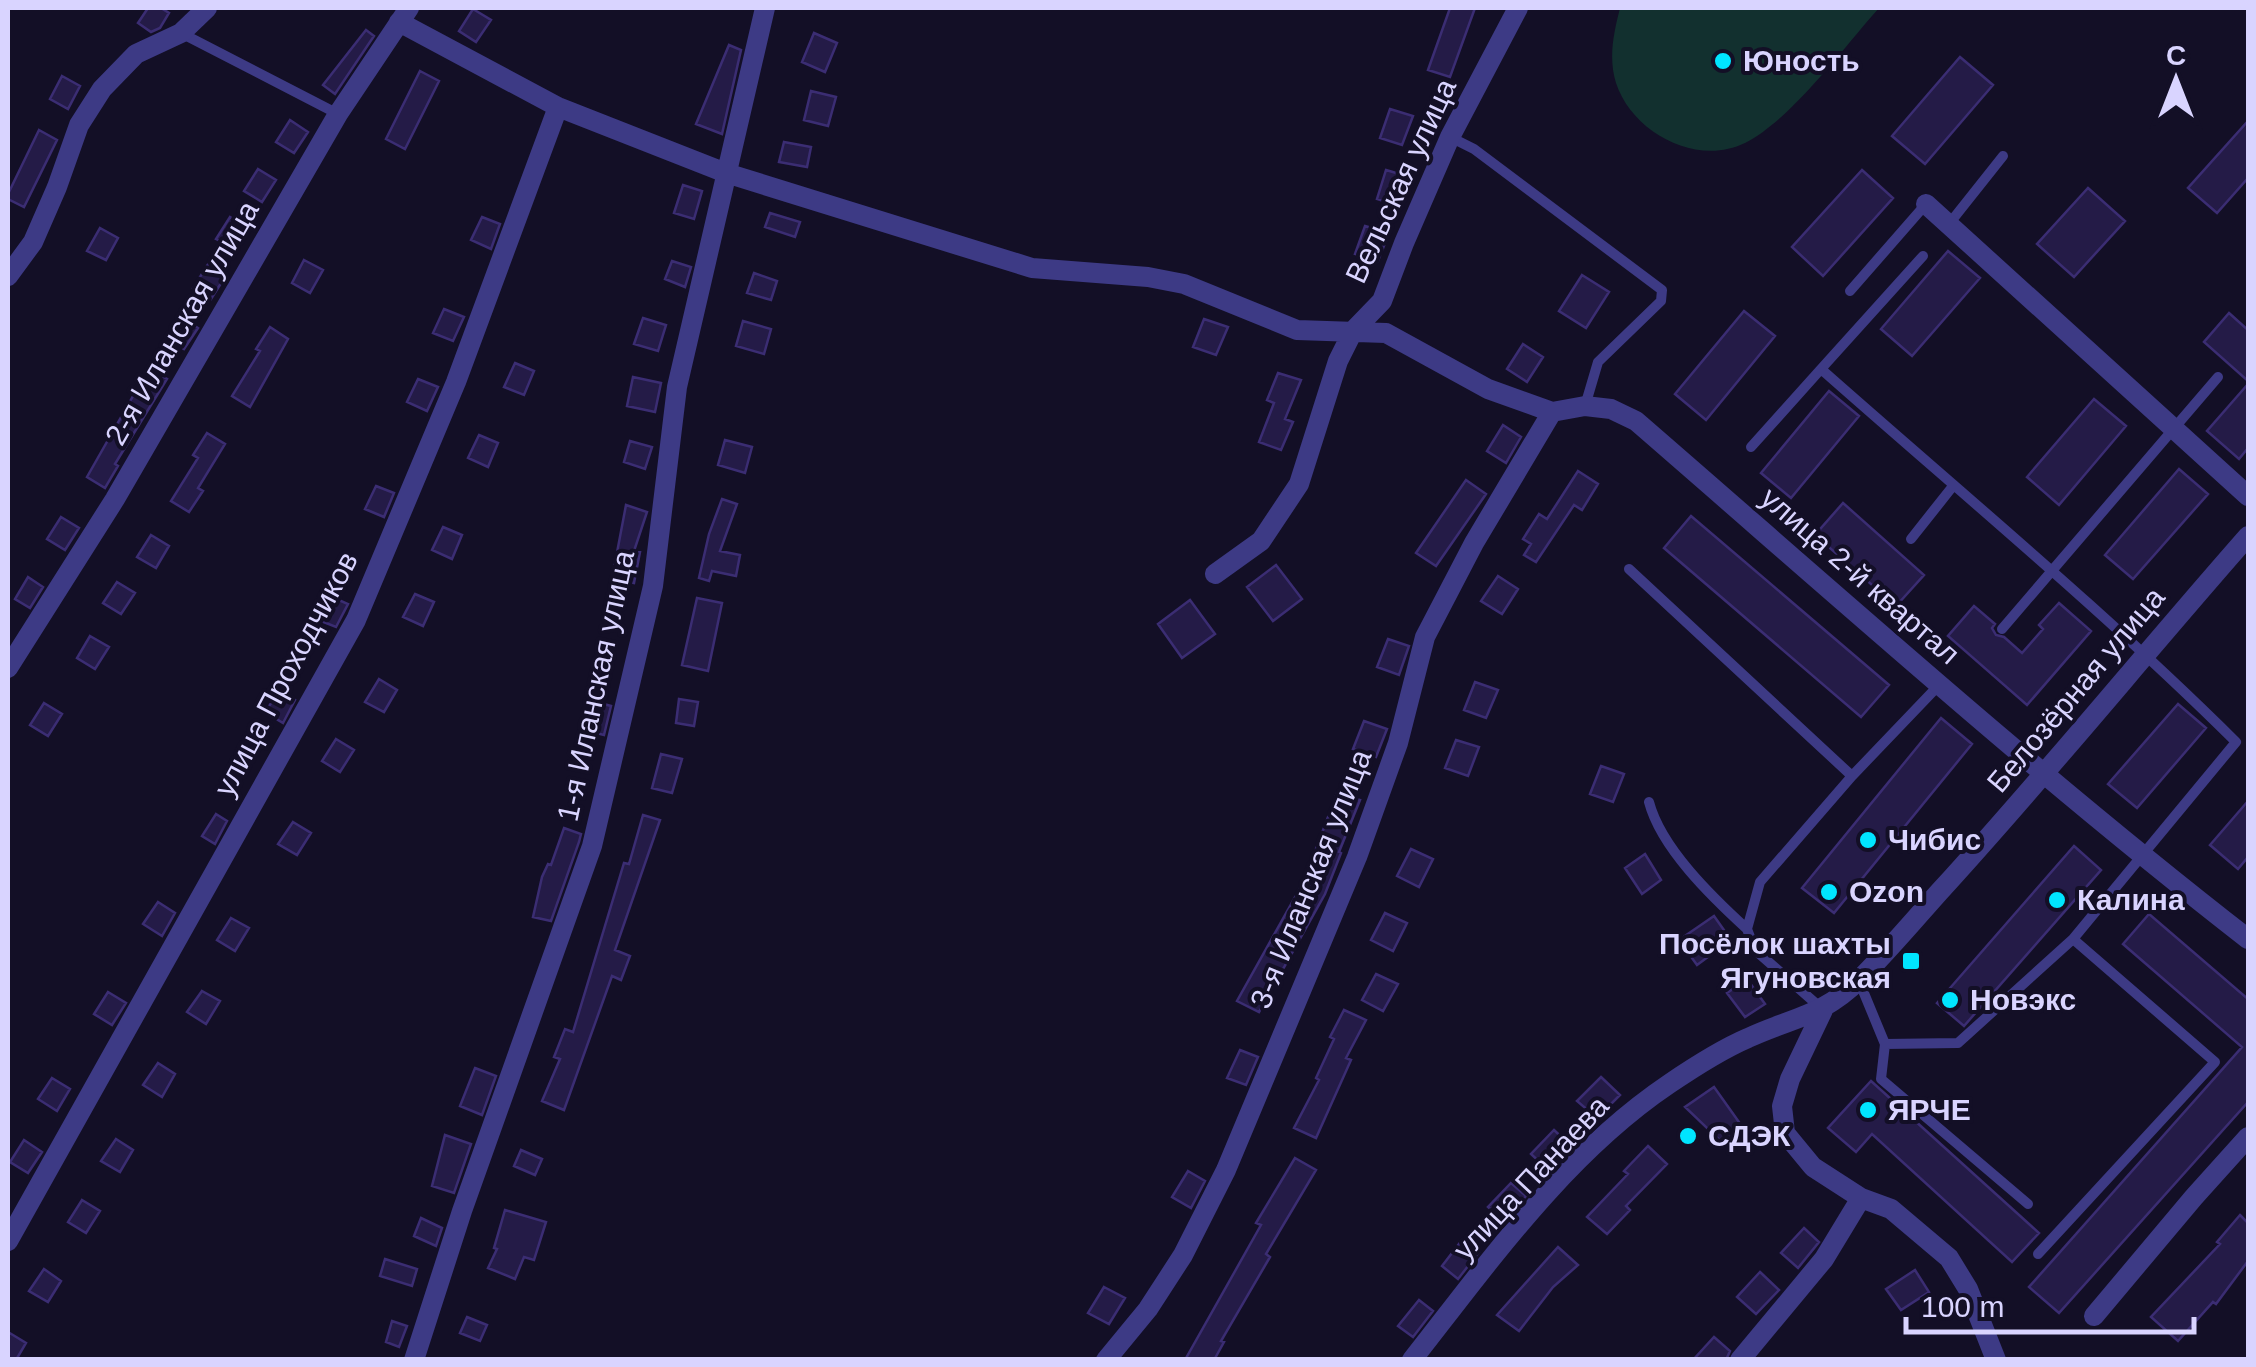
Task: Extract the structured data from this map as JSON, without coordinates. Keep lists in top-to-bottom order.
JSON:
{
  "streets": {
    "street": [
      "Вельская улица",
      "2-я Иланская улица",
      "улица 2-й квартал",
      "улица Проходчиков",
      "1-я Иланская улица",
      "Белозёрная улица",
      "3-я Иланская улица",
      "улица Панаева"
    ]
  },
  "crossings": [
    ["улица 2-й квартал", "Белозёрная улица"],
    ["Белозёрная улица", "улица Панаева"]
  ],
  "places": {
    "other": [
      "Юность",
      "Чибис",
      "Ozon",
      "Калина",
      "Новэкс",
      "ЯРЧЕ",
      "СДЭК"
    ],
    "transit": ["Посёлок шахты Ягуновская"]
  },
  "scale_bar": "100 m",
  "north": "top"
}
